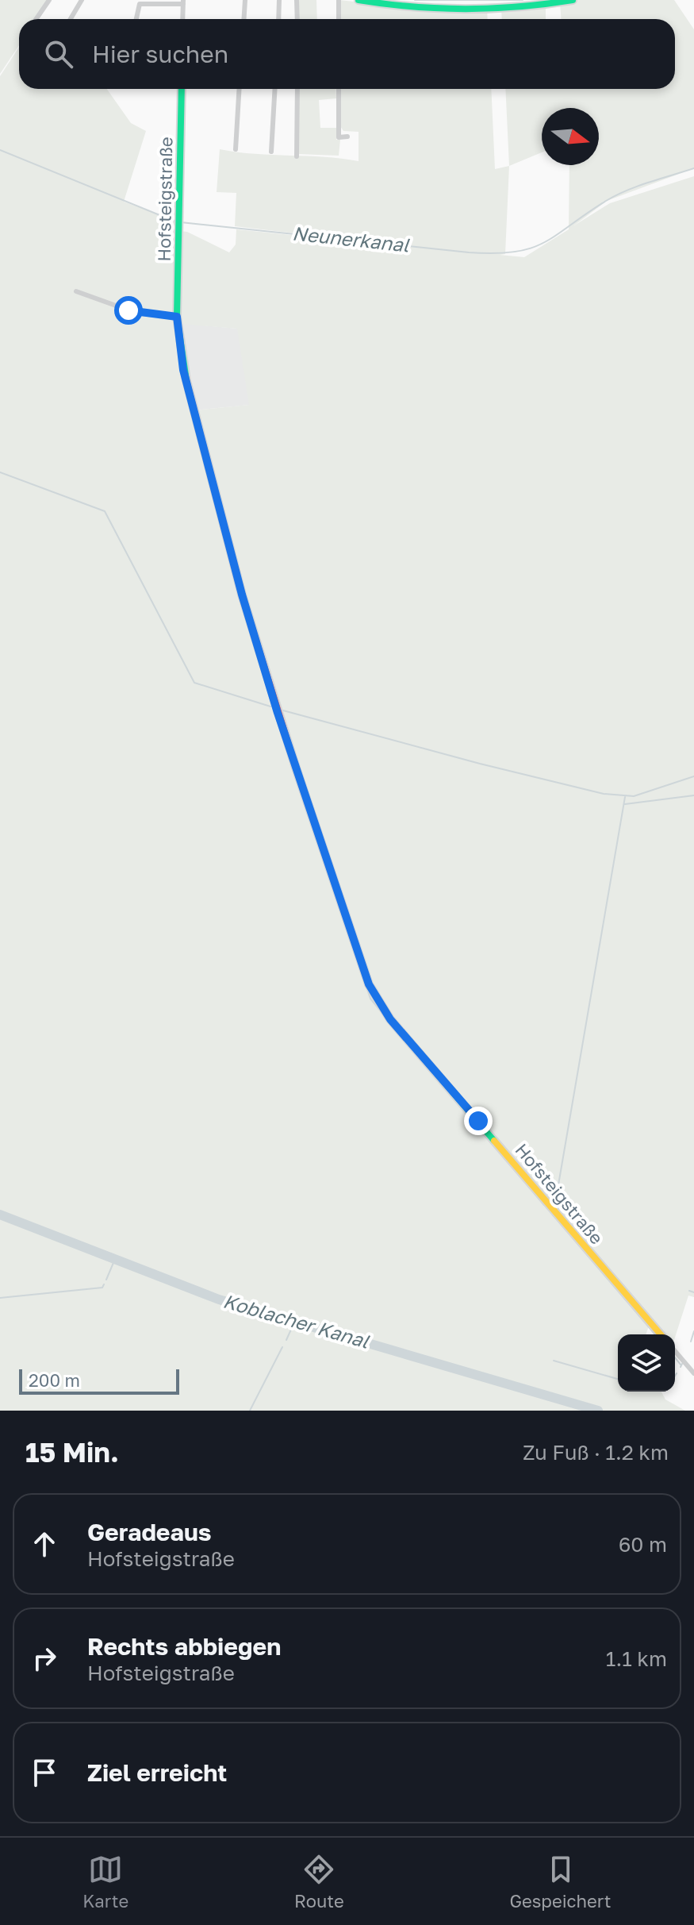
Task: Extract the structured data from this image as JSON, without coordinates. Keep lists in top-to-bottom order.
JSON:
{
  "streets": {
    "street": ["Hofsteigstraße"]
  },
  "water": ["Neunerkanal", "Koblacher Kanal"],
  "scale_bar": "200 m",
  "north": "right",
  "page": {
    "search": "Hier suchen",
    "scale": "200 m",
    "heading": ["15 Min.", "Zu Fuß · 1.2 km"],
    "list": [
      ["Geradeaus", "Hofsteigstraße", "60 m"],
      ["Rechts abbiegen", "Hofsteigstraße", "1.1 km"],
      "Ziel erreicht"
    ],
    "nav": ["Karte", "Route", "Gespeichert"]
  }
}
